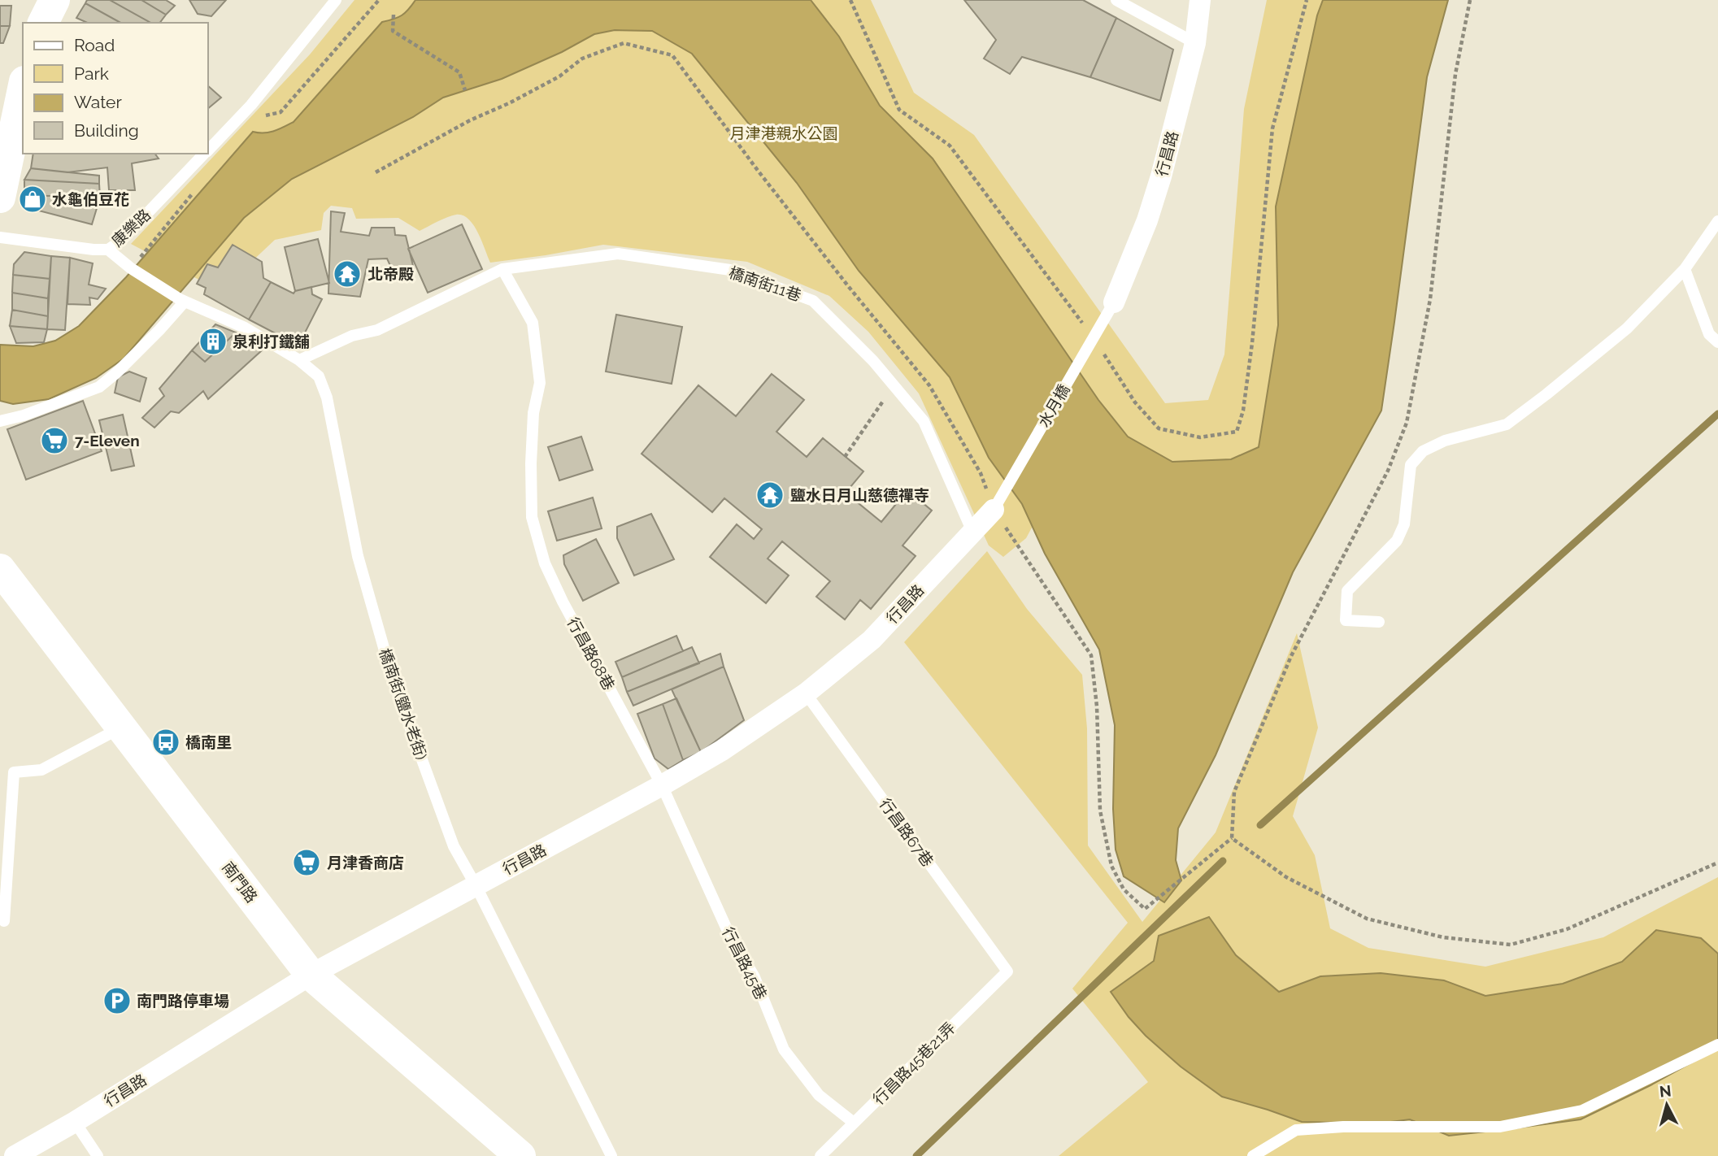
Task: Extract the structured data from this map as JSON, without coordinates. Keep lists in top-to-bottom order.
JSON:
{
  "streets": {
    "street": ["行昌路", "南門路"],
    "lane": [
      "康樂路",
      "橋南街11巷",
      "水月橋",
      "行昌路68巷",
      "橋南街(鹽水老街)",
      "行昌路67巷",
      "行昌路45巷",
      "行昌路45巷21弄"
    ]
  },
  "crossings": [
    ["行昌路", "橋南街11巷"],
    ["行昌路", "水月橋"],
    ["行昌路", "行昌路68巷"],
    ["行昌路", "橋南街(鹽水老街)"],
    ["行昌路", "行昌路67巷"],
    ["行昌路", "南門路"],
    ["行昌路", "行昌路45巷"],
    ["橋南街11巷", "行昌路68巷"],
    ["橋南街11巷", "橋南街(鹽水老街)"],
    ["行昌路68巷", "行昌路45巷"],
    ["行昌路67巷", "行昌路45巷21弄"],
    ["行昌路45巷", "行昌路45巷21弄"]
  ],
  "parks": ["月津港親水公園"],
  "places": {
    "shop": ["水龜伯豆花"],
    "temple": ["北帝殿", "鹽水日月山慈德禪寺"],
    "building": ["泉利打鐵舖"],
    "supermarket": ["7-Eleven", "月津香商店"],
    "bus stop": ["橋南里"],
    "parking": ["南門路停車場"]
  },
  "legend": [
    "Road",
    "Park",
    "Water",
    "Building"
  ],
  "north": "top"
}
